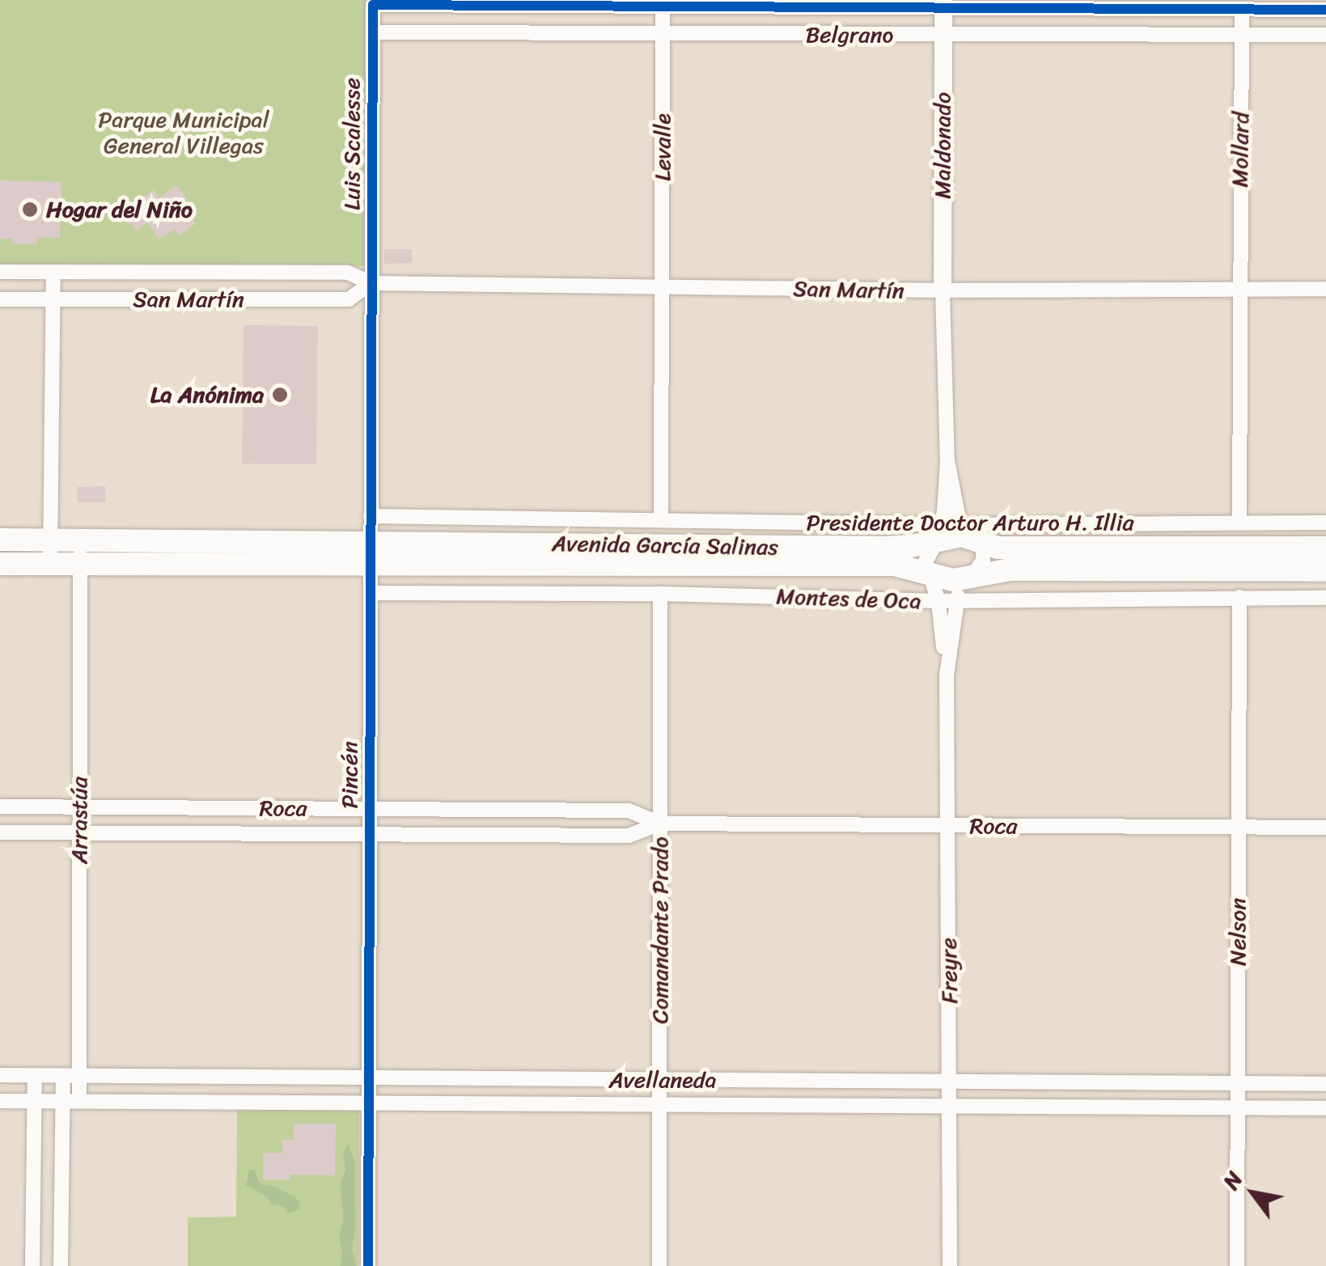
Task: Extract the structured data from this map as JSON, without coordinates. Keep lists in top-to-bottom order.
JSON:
{
  "streets": {
    "main road": ["Avenida García Salinas"],
    "street": [
      "Belgrano",
      "Luis Scalesse",
      "Maldonado",
      "Levalle",
      "Mollard",
      "San Martín",
      "Presidente Doctor Arturo H. Illia",
      "Montes de Oca",
      "Pincén",
      "Roca",
      "Arrastúa",
      "Comandante Prado",
      "Nelson",
      "Freyre",
      "Avellaneda"
    ]
  },
  "crossings": [
    ["Belgrano", "Luis Scalesse"],
    ["Belgrano", "Maldonado"],
    ["Belgrano", "Levalle"],
    ["Belgrano", "Mollard"],
    ["Luis Scalesse", "San Martín"],
    ["Luis Scalesse", "Pincén"],
    ["Maldonado", "San Martín"],
    ["Levalle", "San Martín"],
    ["Mollard", "San Martín"],
    ["San Martín", "Pincén"],
    ["Presidente Doctor Arturo H. Illia", "Avenida García Salinas"],
    ["Presidente Doctor Arturo H. Illia", "Pincén"],
    ["Presidente Doctor Arturo H. Illia", "Freyre"],
    ["Avenida García Salinas", "Pincén"],
    ["Avenida García Salinas", "Arrastúa"],
    ["Avenida García Salinas", "Freyre"],
    ["Montes de Oca", "Pincén"],
    ["Montes de Oca", "Comandante Prado"],
    ["Montes de Oca", "Nelson"],
    ["Montes de Oca", "Freyre"],
    ["Pincén", "Roca"],
    ["Pincén", "Avellaneda"],
    ["Roca", "Arrastúa"],
    ["Roca", "Comandante Prado"],
    ["Roca", "Nelson"],
    ["Roca", "Freyre"],
    ["Arrastúa", "Avellaneda"],
    ["Comandante Prado", "Avellaneda"],
    ["Nelson", "Avellaneda"],
    ["Freyre", "Avellaneda"]
  ],
  "parks": ["Parque Municipal General Villegas"],
  "places": ["Hogar del Niño", "La Anónima"],
  "north": "top left"
}
